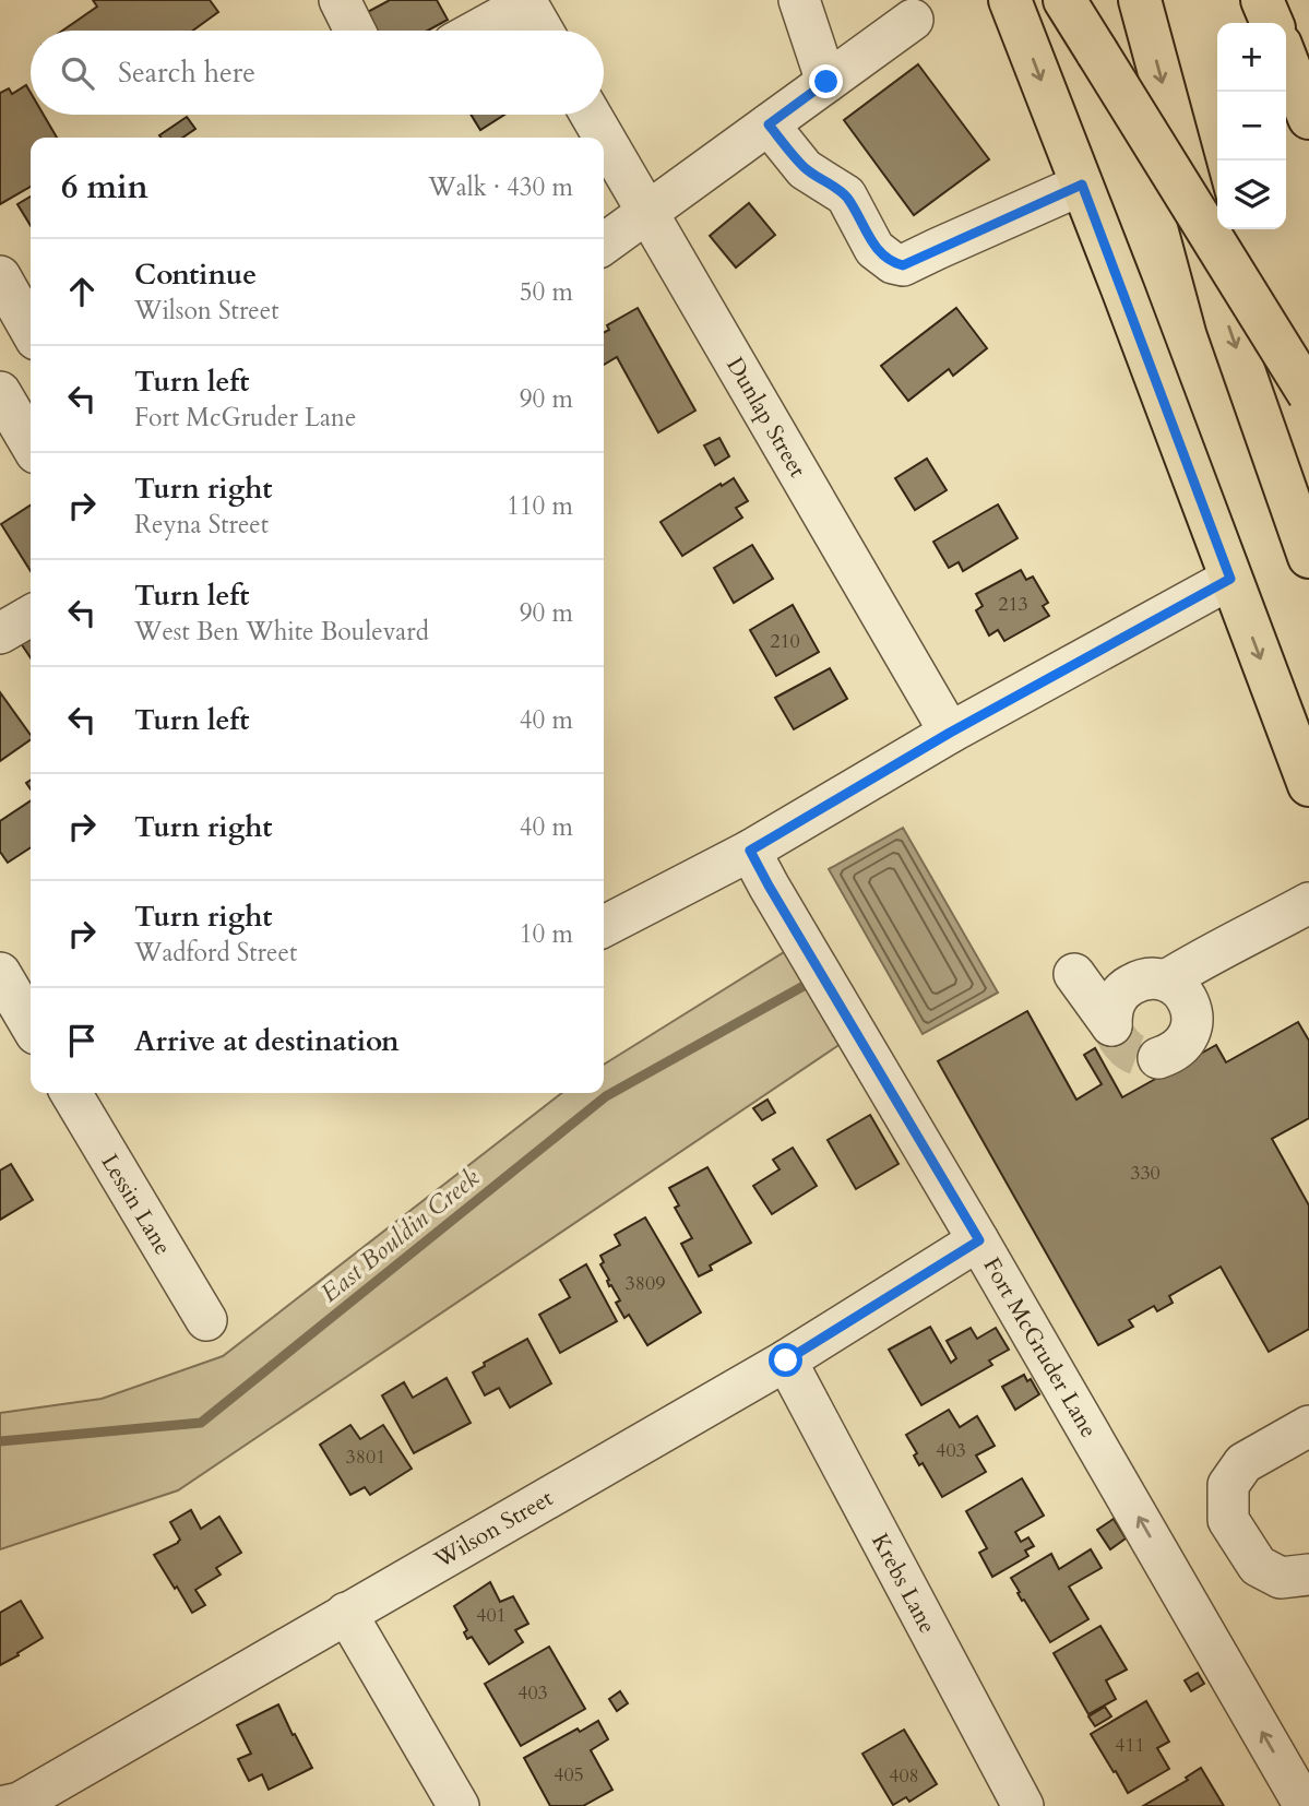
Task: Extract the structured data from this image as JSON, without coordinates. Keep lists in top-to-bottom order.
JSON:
{
  "streets": {
    "street": [
      "Dunlap Street",
      "Lessin Lane",
      "Fort McGruder Lane",
      "Wilson Street",
      "Krebs Lane"
    ]
  },
  "crossings": [
    ["Fort McGruder Lane", "Wilson Street"],
    ["Wilson Street", "Krebs Lane"]
  ],
  "one_way": ["Fort McGruder Lane"],
  "water": ["East Bouldin Creek"],
  "house_numbers": [
    "213",
    "210",
    "330",
    "3809",
    "403",
    "3801",
    "401",
    "403",
    "411",
    "405",
    "408"
  ],
  "page": {
    "map_buttons": ["+", "−"],
    "search": "Search here",
    "heading": ["6 min", "Walk · 430 m"],
    "list": [
      ["Continue", "Wilson Street", "50 m"],
      ["Turn left", "Fort McGruder Lane", "90 m"],
      ["Turn right", "Reyna Street", "110 m"],
      ["Turn left", "West Ben White Boulevard", "90 m"],
      ["Turn left", "40 m"],
      ["Turn right", "40 m"],
      ["Turn right", "Wadford Street", "10 m"],
      "Arrive at destination"
    ]
  }
}
